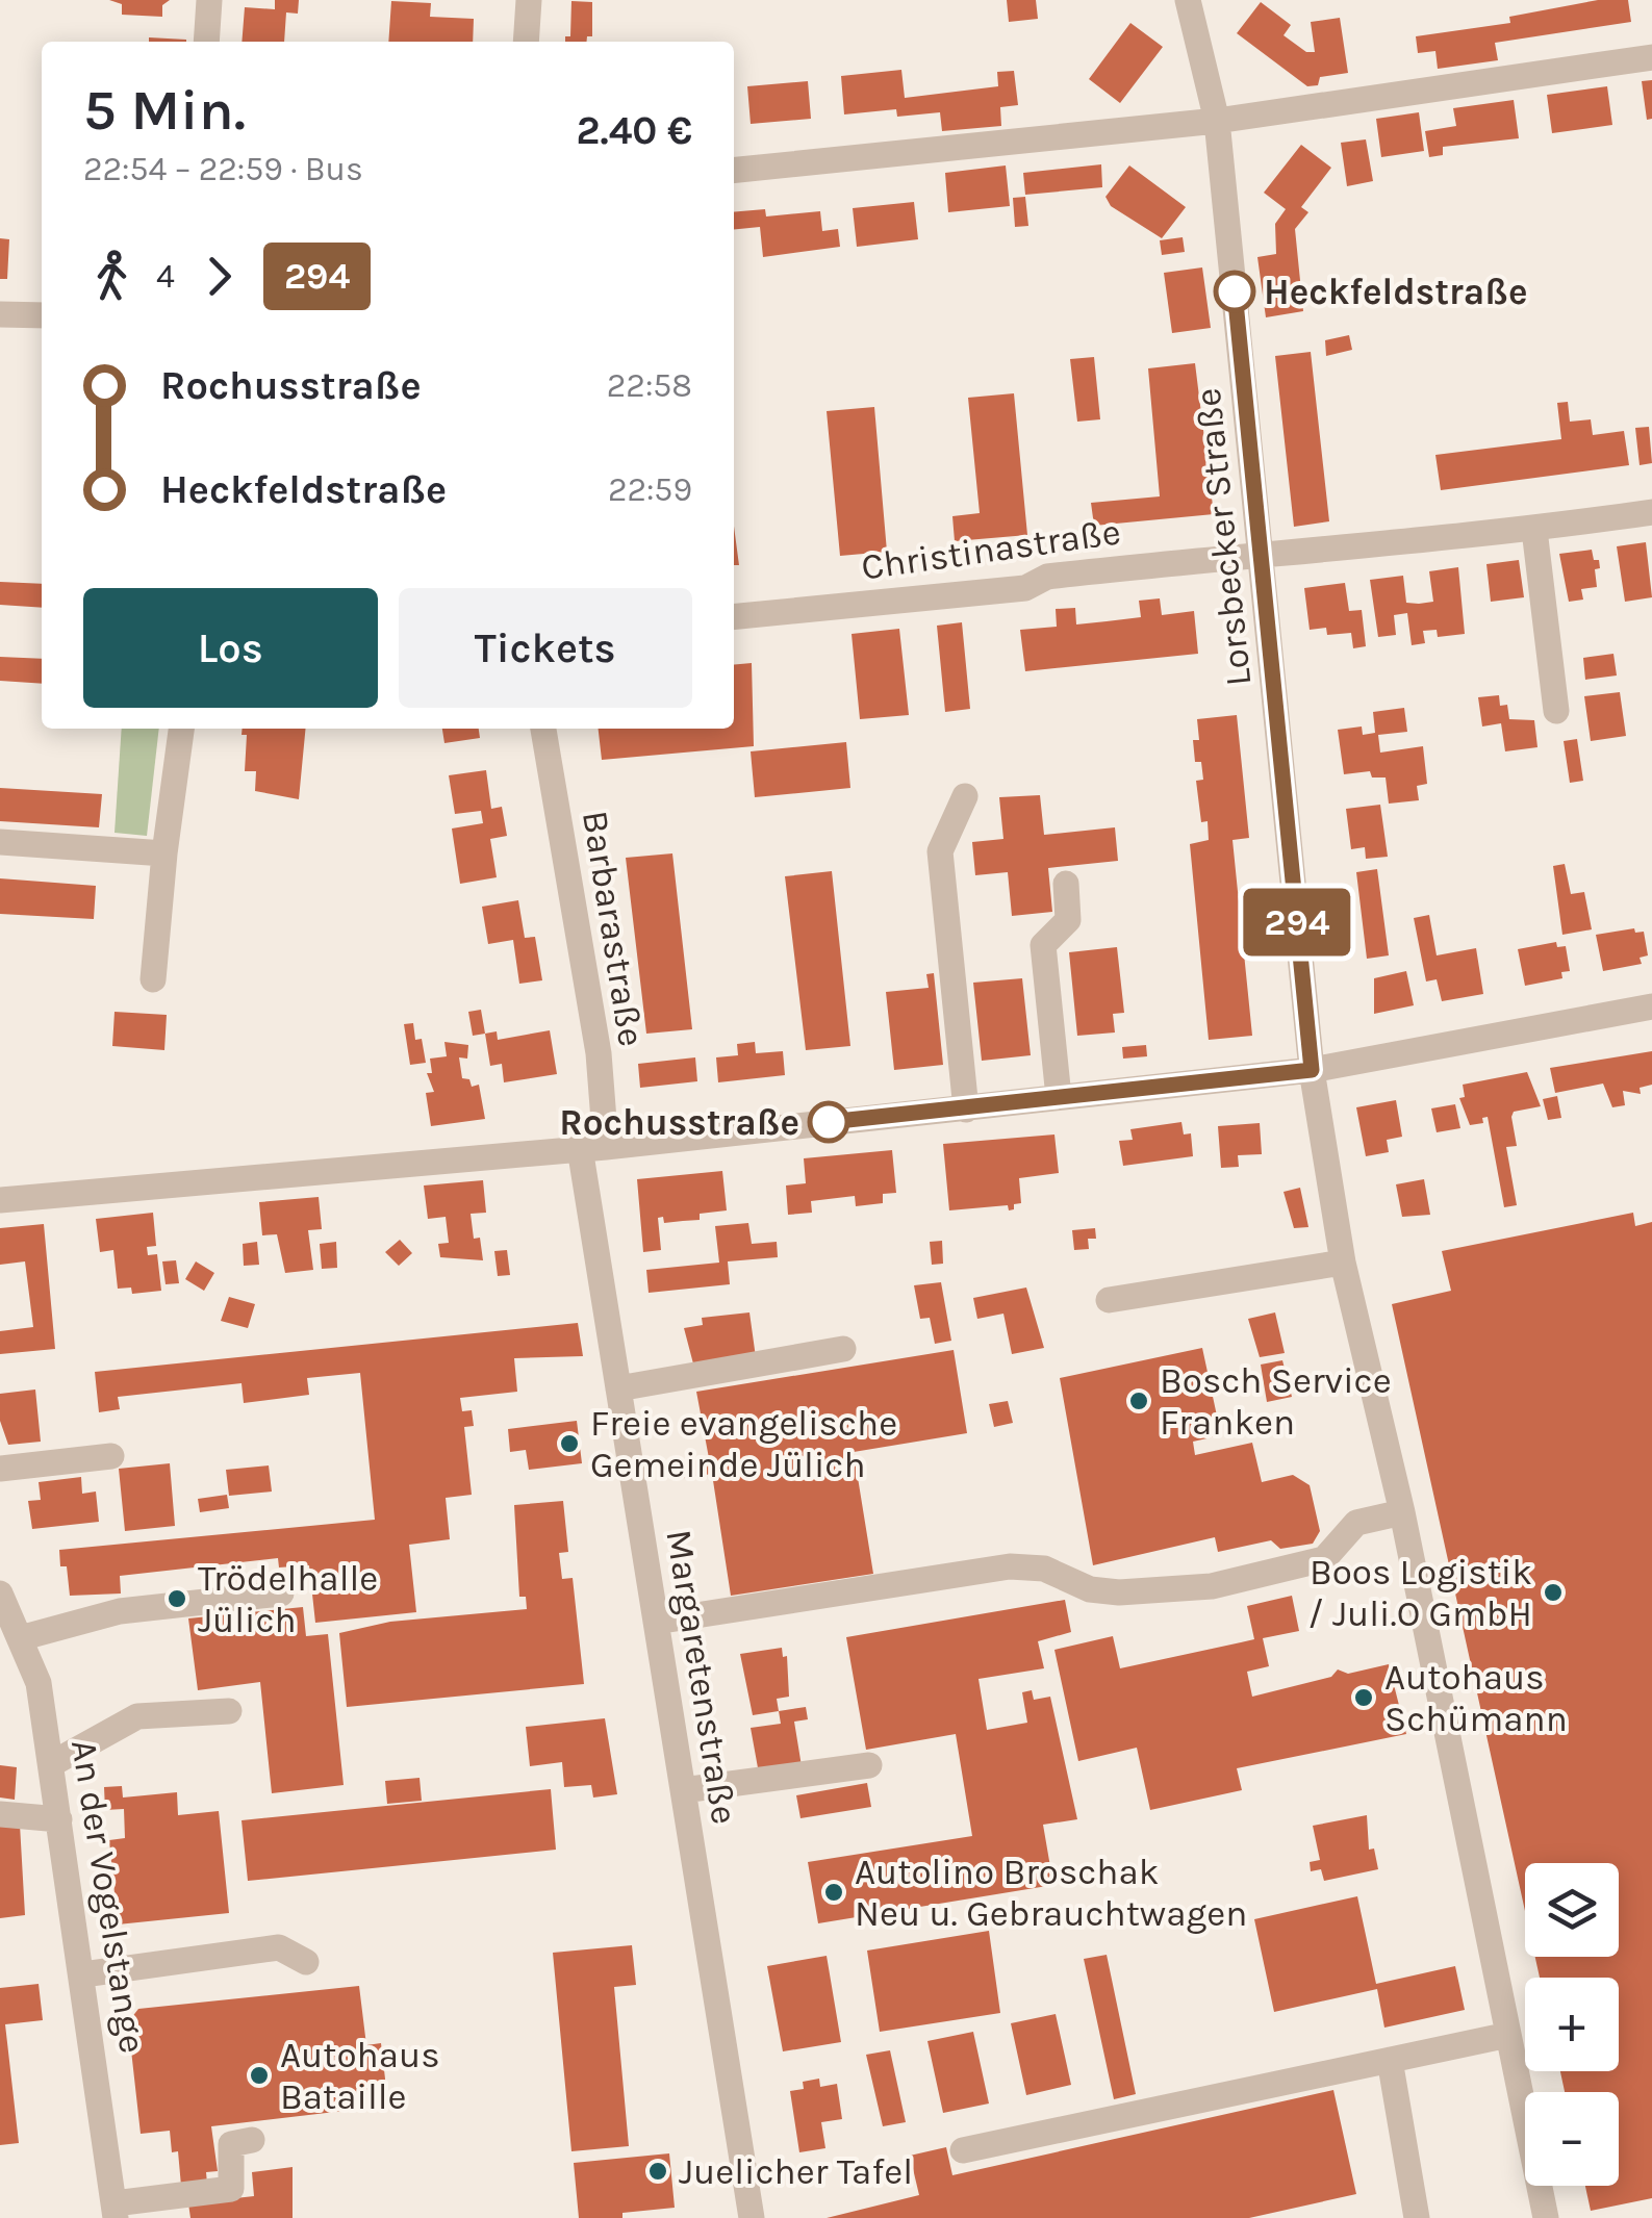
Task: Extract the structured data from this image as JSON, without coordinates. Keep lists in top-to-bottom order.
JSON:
{
  "streets": {
    "street": [
      "Lorsbecker Straße",
      "Christinastraße",
      "Barbarastraße",
      "Margaretenstraße",
      "An der Vogelstange"
    ]
  },
  "crossings": [
    ["Lorsbecker Straße", "Christinastraße"],
    ["Barbarastraße", "Margaretenstraße"]
  ],
  "places": [
    "Heckfeldstraße",
    "Rochusstraße",
    "Bosch Service Franken",
    "Freie evangelische Gemeinde Jülich",
    "Boos Logistik / Juli.O GmbH",
    "Trödelhalle Jülich",
    "Autohaus Schümann",
    "Autolino Broschak Neu u. Gebrauchtwagen",
    "Autohaus Bataille",
    "Juelicher Tafel"
  ],
  "lines": ["bus line 294"],
  "page": {
    "on_map": "294",
    "heading": ["5 Min.", "22:54 – 22:59 · Bus", "2.40 €"],
    "legs": ["4", "294"],
    "list": [
      {
        "name": "Rochusstraße",
        "value": "22:58"
      },
      {
        "name": "Heckfeldstraße",
        "value": "22:59"
      }
    ],
    "buttons": ["Los", "Tickets"],
    "map_buttons": ["+", "−"]
  }
}
